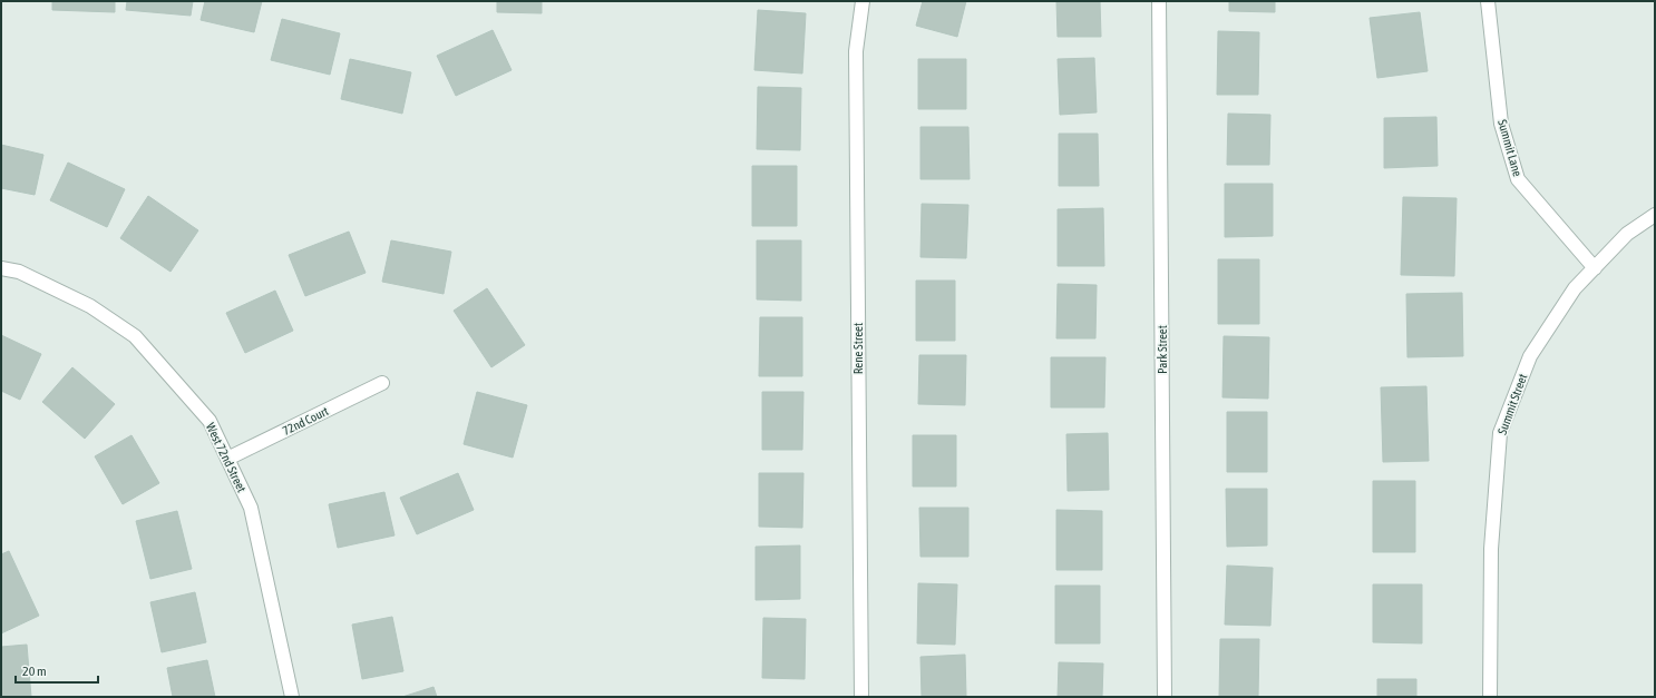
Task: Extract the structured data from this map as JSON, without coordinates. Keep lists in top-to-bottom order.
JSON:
{
  "streets": {
    "street": [
      "Summit Lane",
      "Rene Street",
      "Park Street",
      "Summit Street",
      "72nd Court",
      "West 72nd Street"
    ]
  },
  "crossings": [
    ["Summit Lane", "Summit Street"],
    ["72nd Court", "West 72nd Street"]
  ],
  "scale_bar": "20 m"
}
